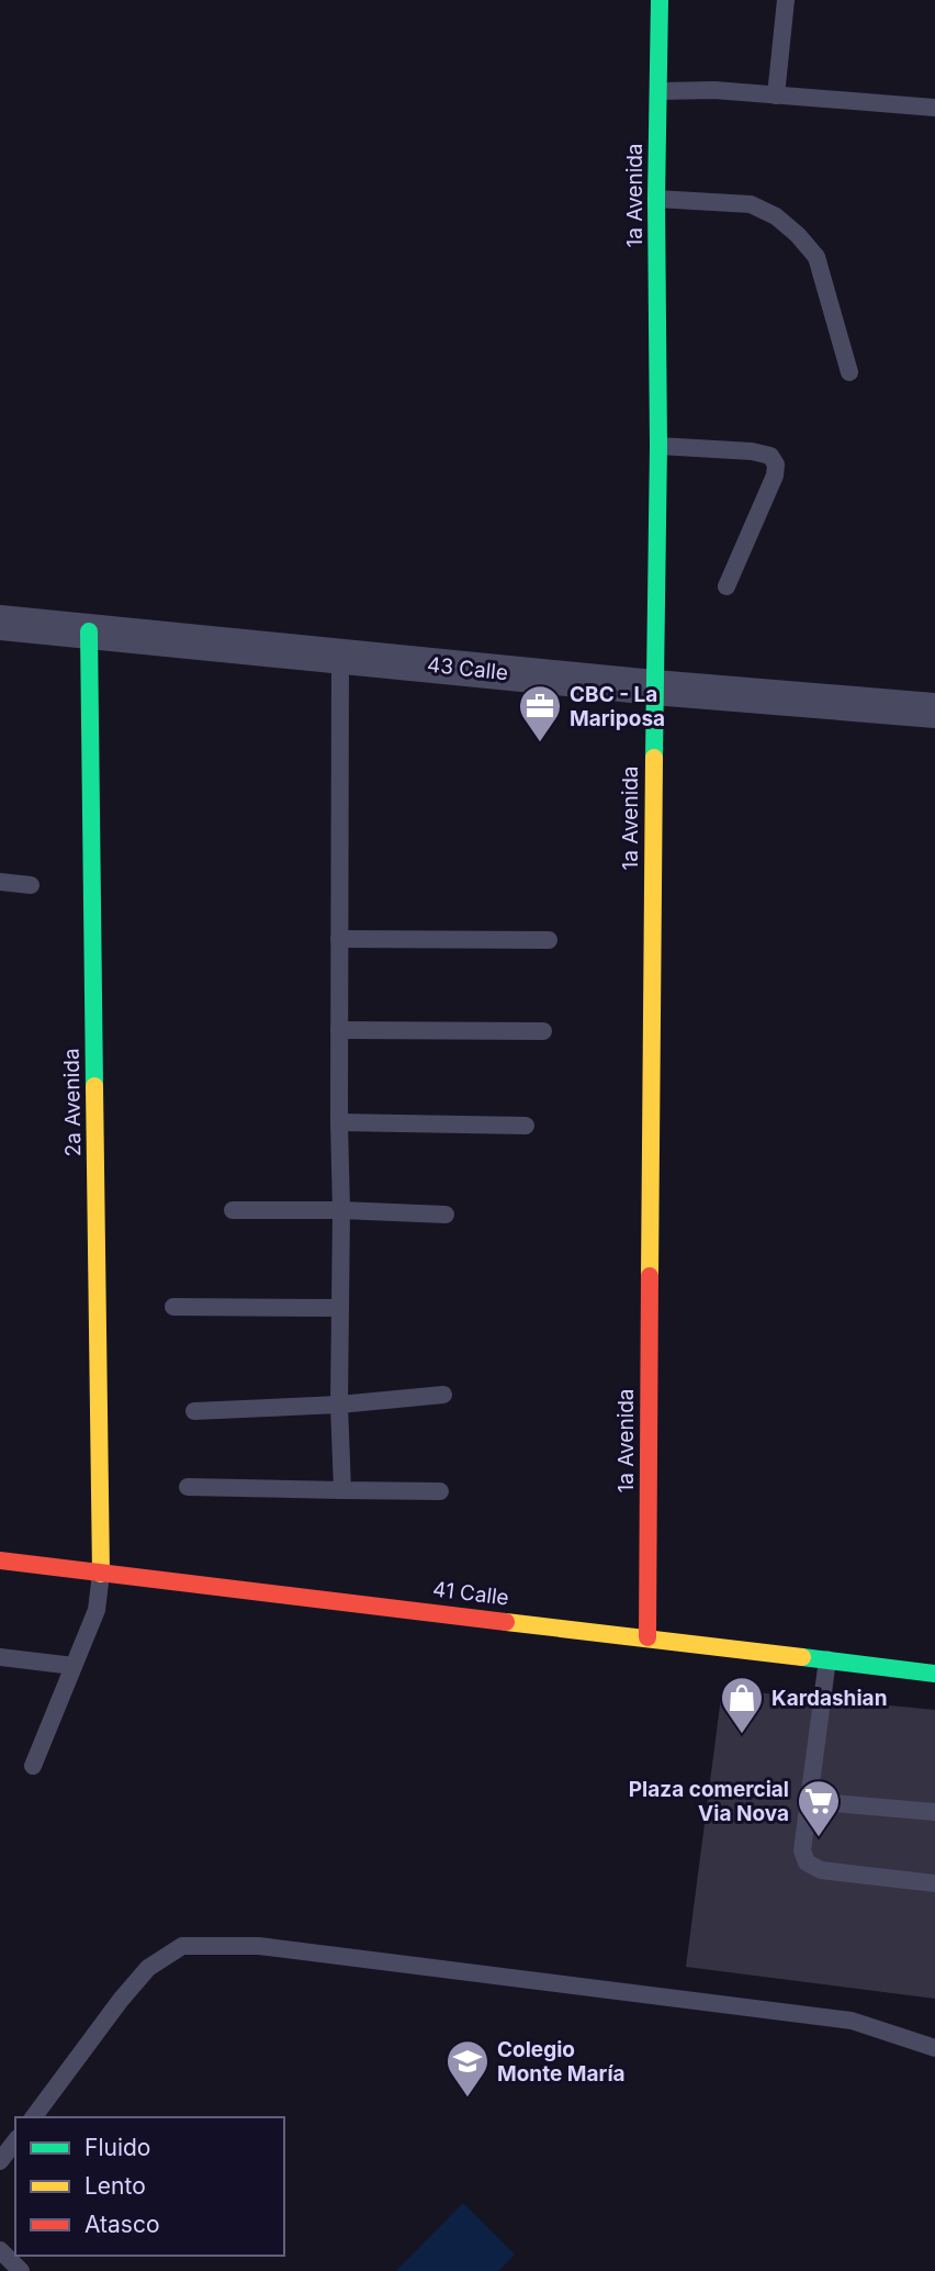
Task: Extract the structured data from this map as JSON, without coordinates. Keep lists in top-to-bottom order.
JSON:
{
  "streets": {
    "street": [
      "1a Avenida",
      "43 Calle",
      "2a Avenida",
      "41 Calle"
    ]
  },
  "crossings": [
    ["1a Avenida", "43 Calle"],
    ["1a Avenida", "41 Calle"],
    ["43 Calle", "2a Avenida"],
    ["2a Avenida", "41 Calle"]
  ],
  "places": {
    "office": ["CBC - La Mariposa"],
    "shop": ["Kardashian"],
    "supermarket": ["Plaza comercial Via Nova"],
    "school or university": ["Colegio Monte María"]
  },
  "legend": ["Fluido", "Lento", "Atasco"]
}
